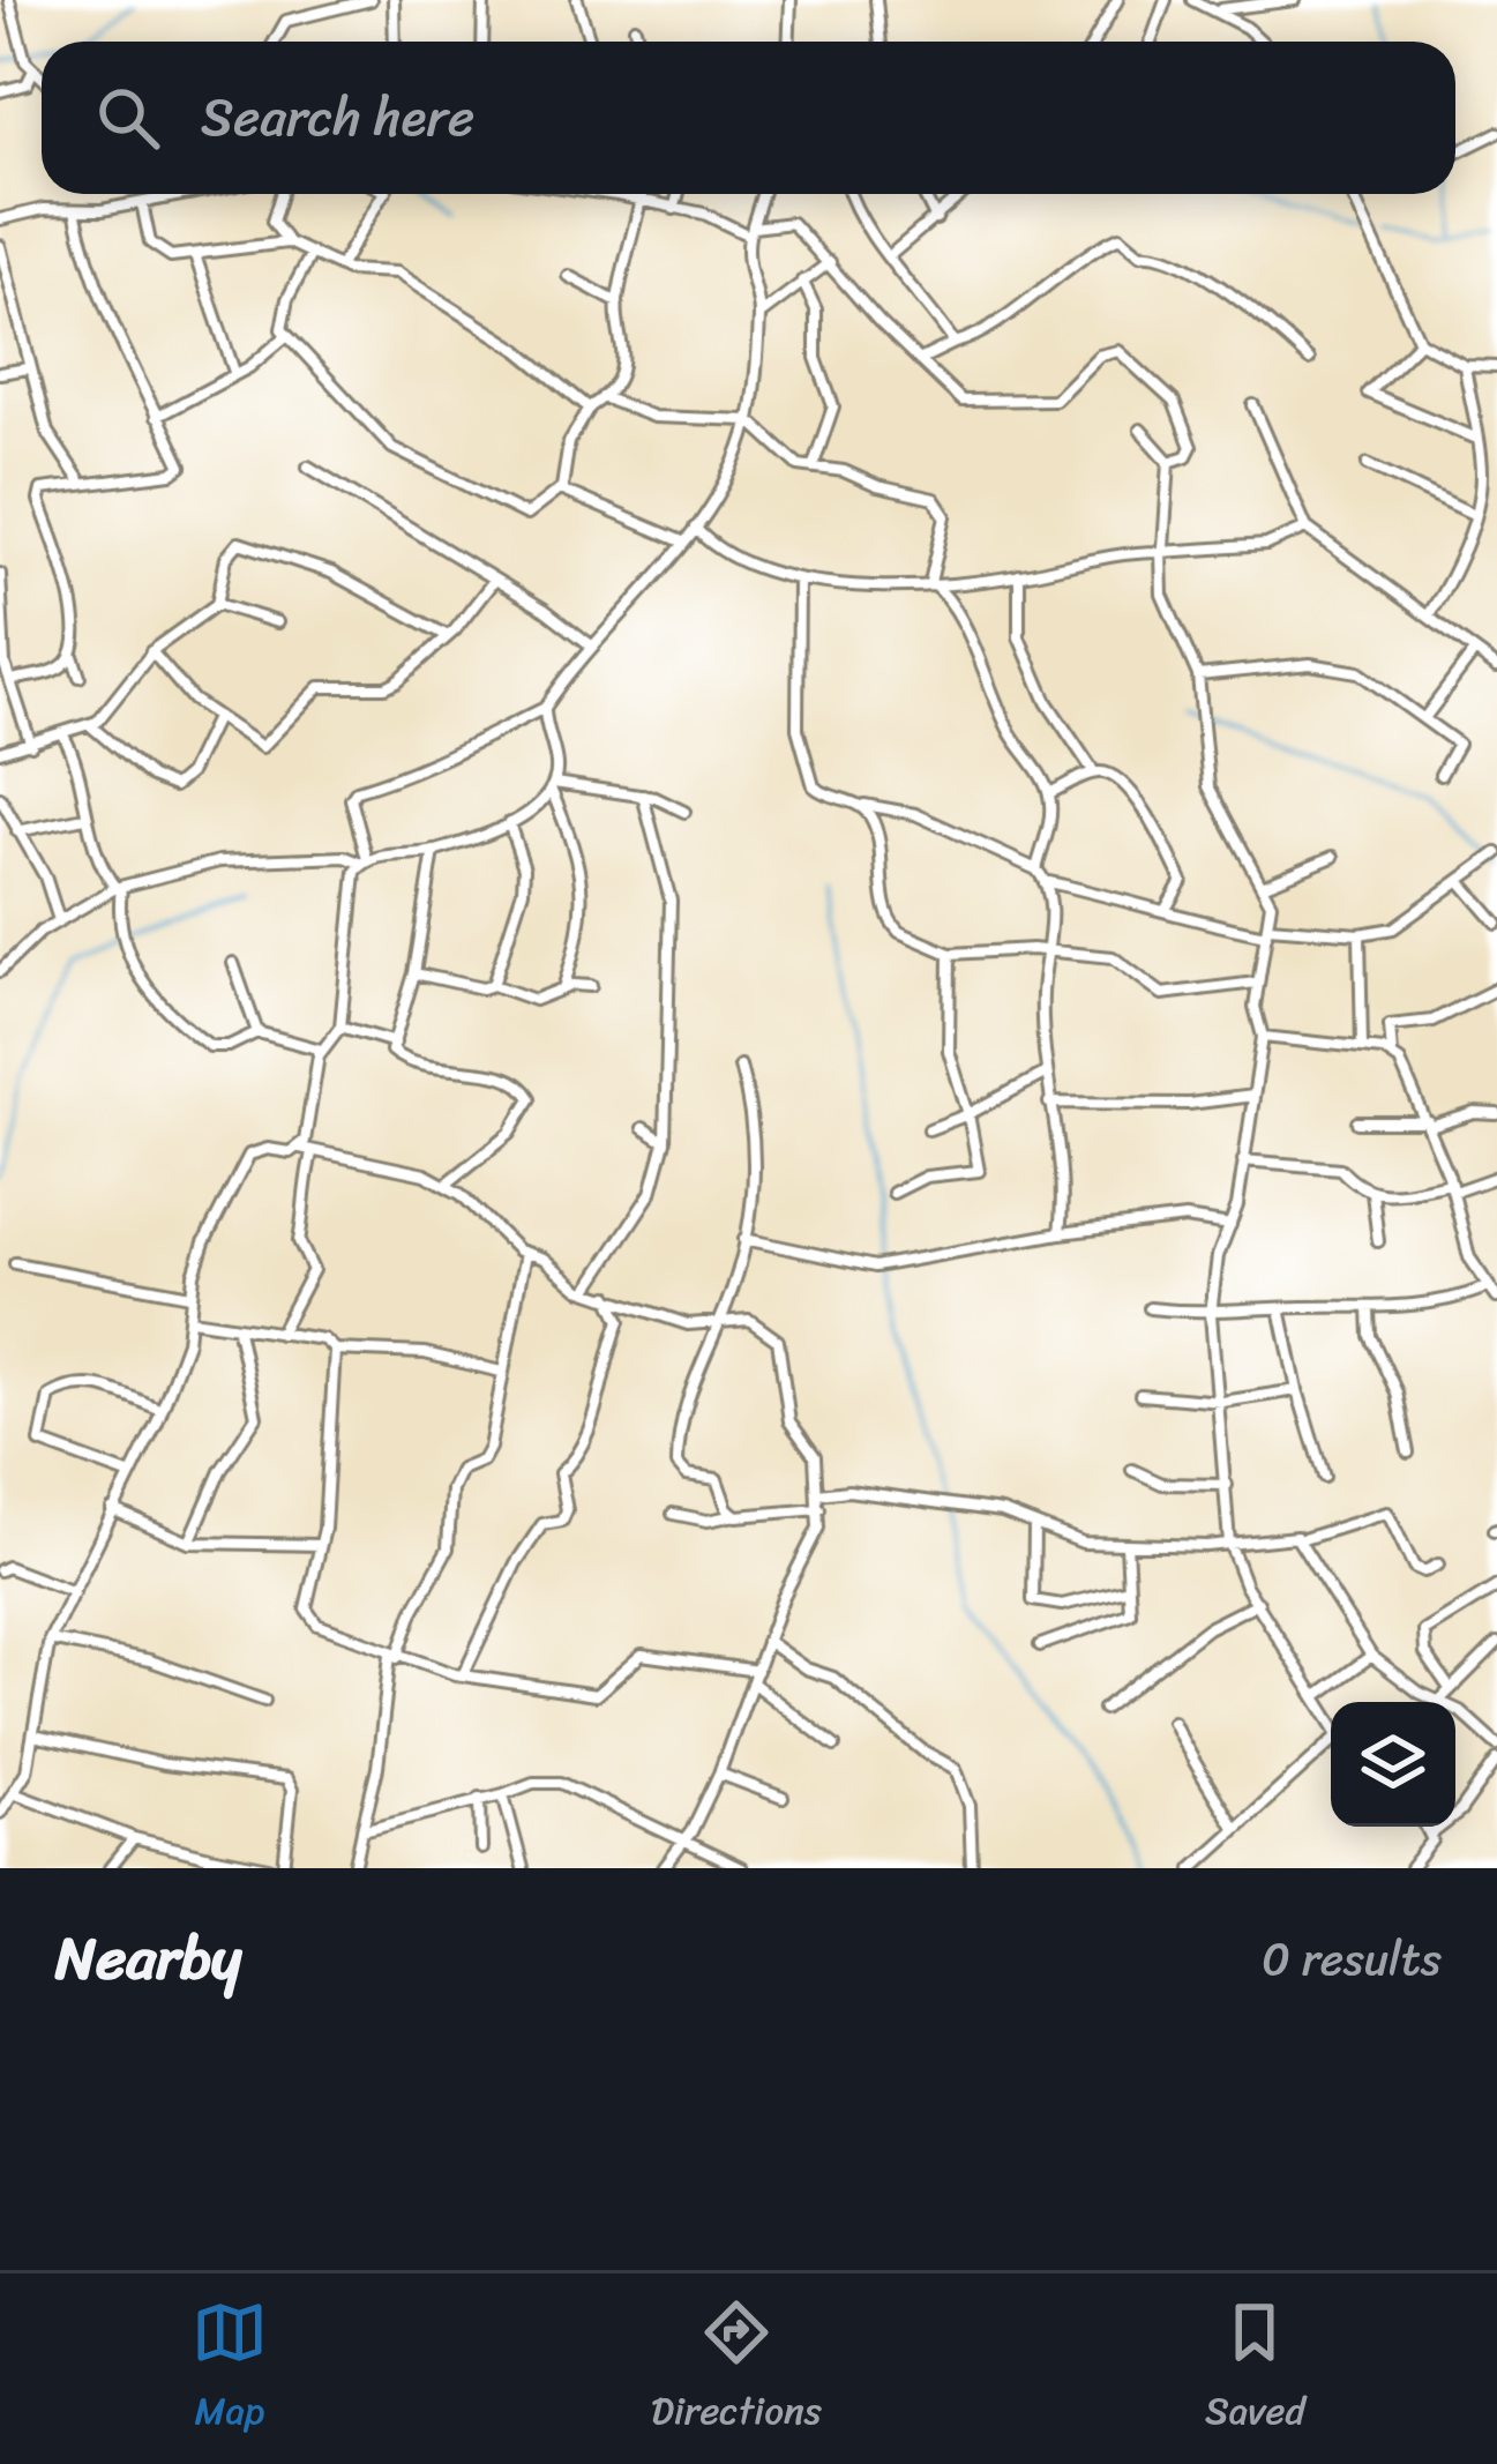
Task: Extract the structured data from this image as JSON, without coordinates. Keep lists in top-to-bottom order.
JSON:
{
  "page": {
    "search": "Search here",
    "heading": ["Nearby", "0 results"],
    "nav": ["Map", "Directions", "Saved"]
  }
}
